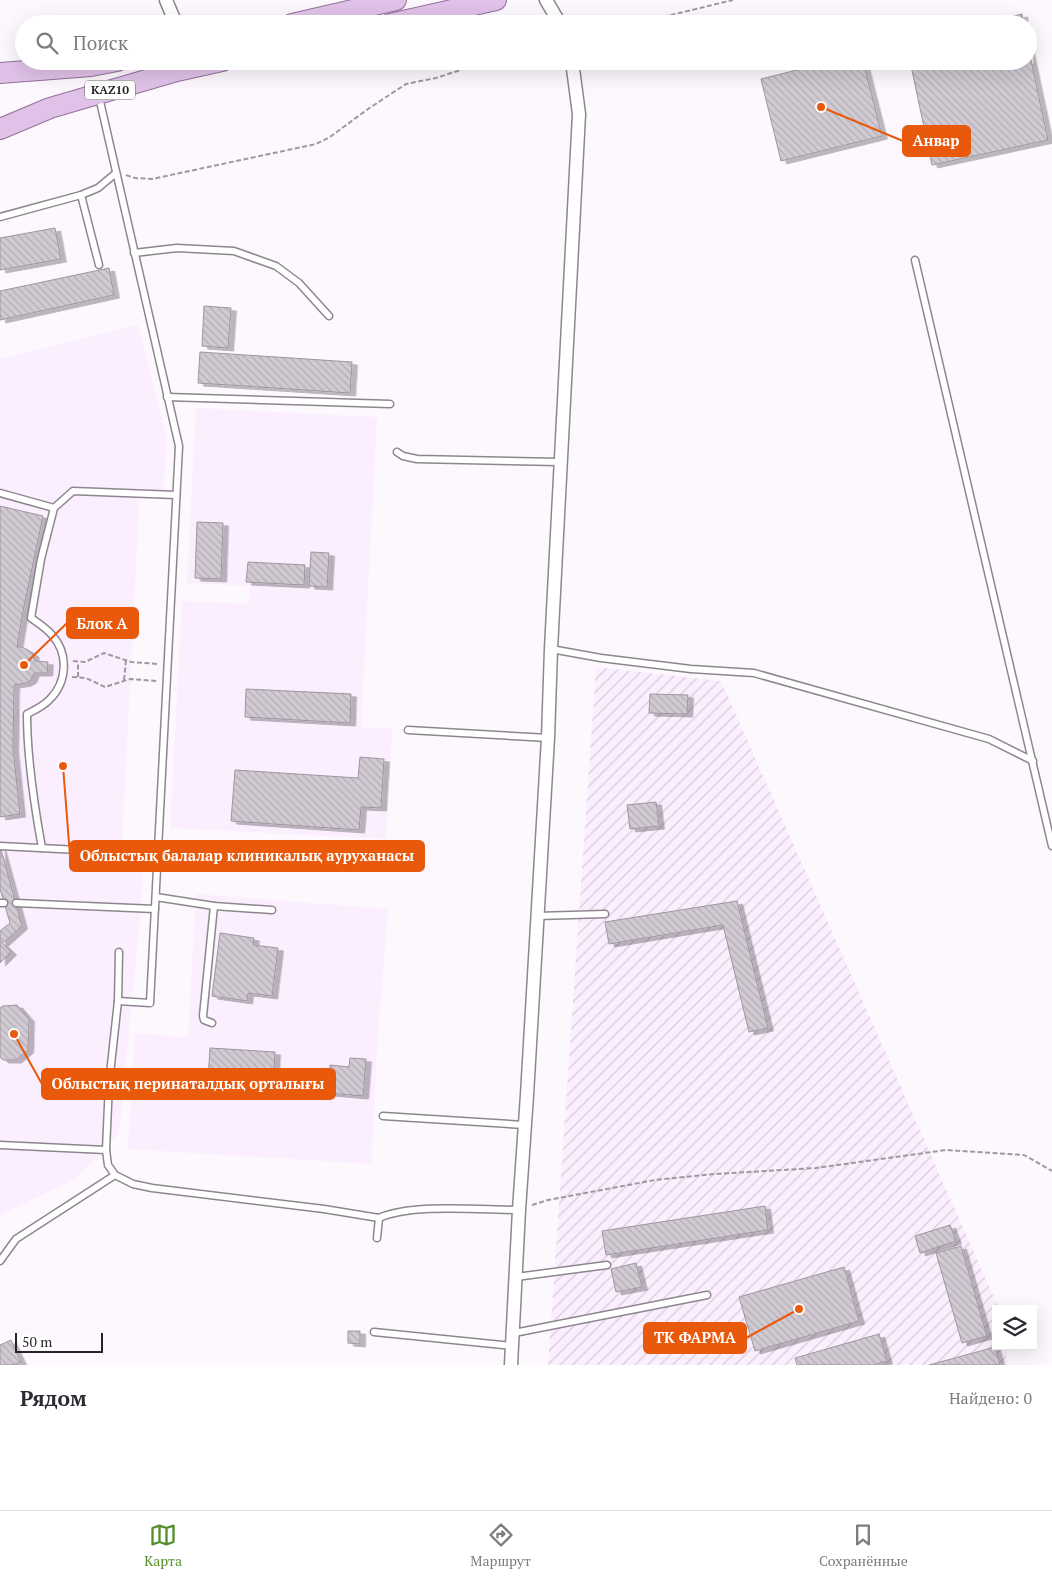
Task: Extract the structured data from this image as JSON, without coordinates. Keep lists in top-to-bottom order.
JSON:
{
  "streets": {
    "main road": ["KAZ10"]
  },
  "places": [
    "Анвар",
    "Блок А",
    "Облыстық балалар клиникалық ауруханасы",
    "Облыстық перинаталдық орталығы",
    "ТК ФАРМА"
  ],
  "scale_bar": "50 m",
  "page": {
    "search": "Поиск",
    "scale": "50 m",
    "heading": ["Рядом", "Найдено: 0"],
    "nav": ["Карта", "Маршрут", "Сохранённые"]
  }
}
